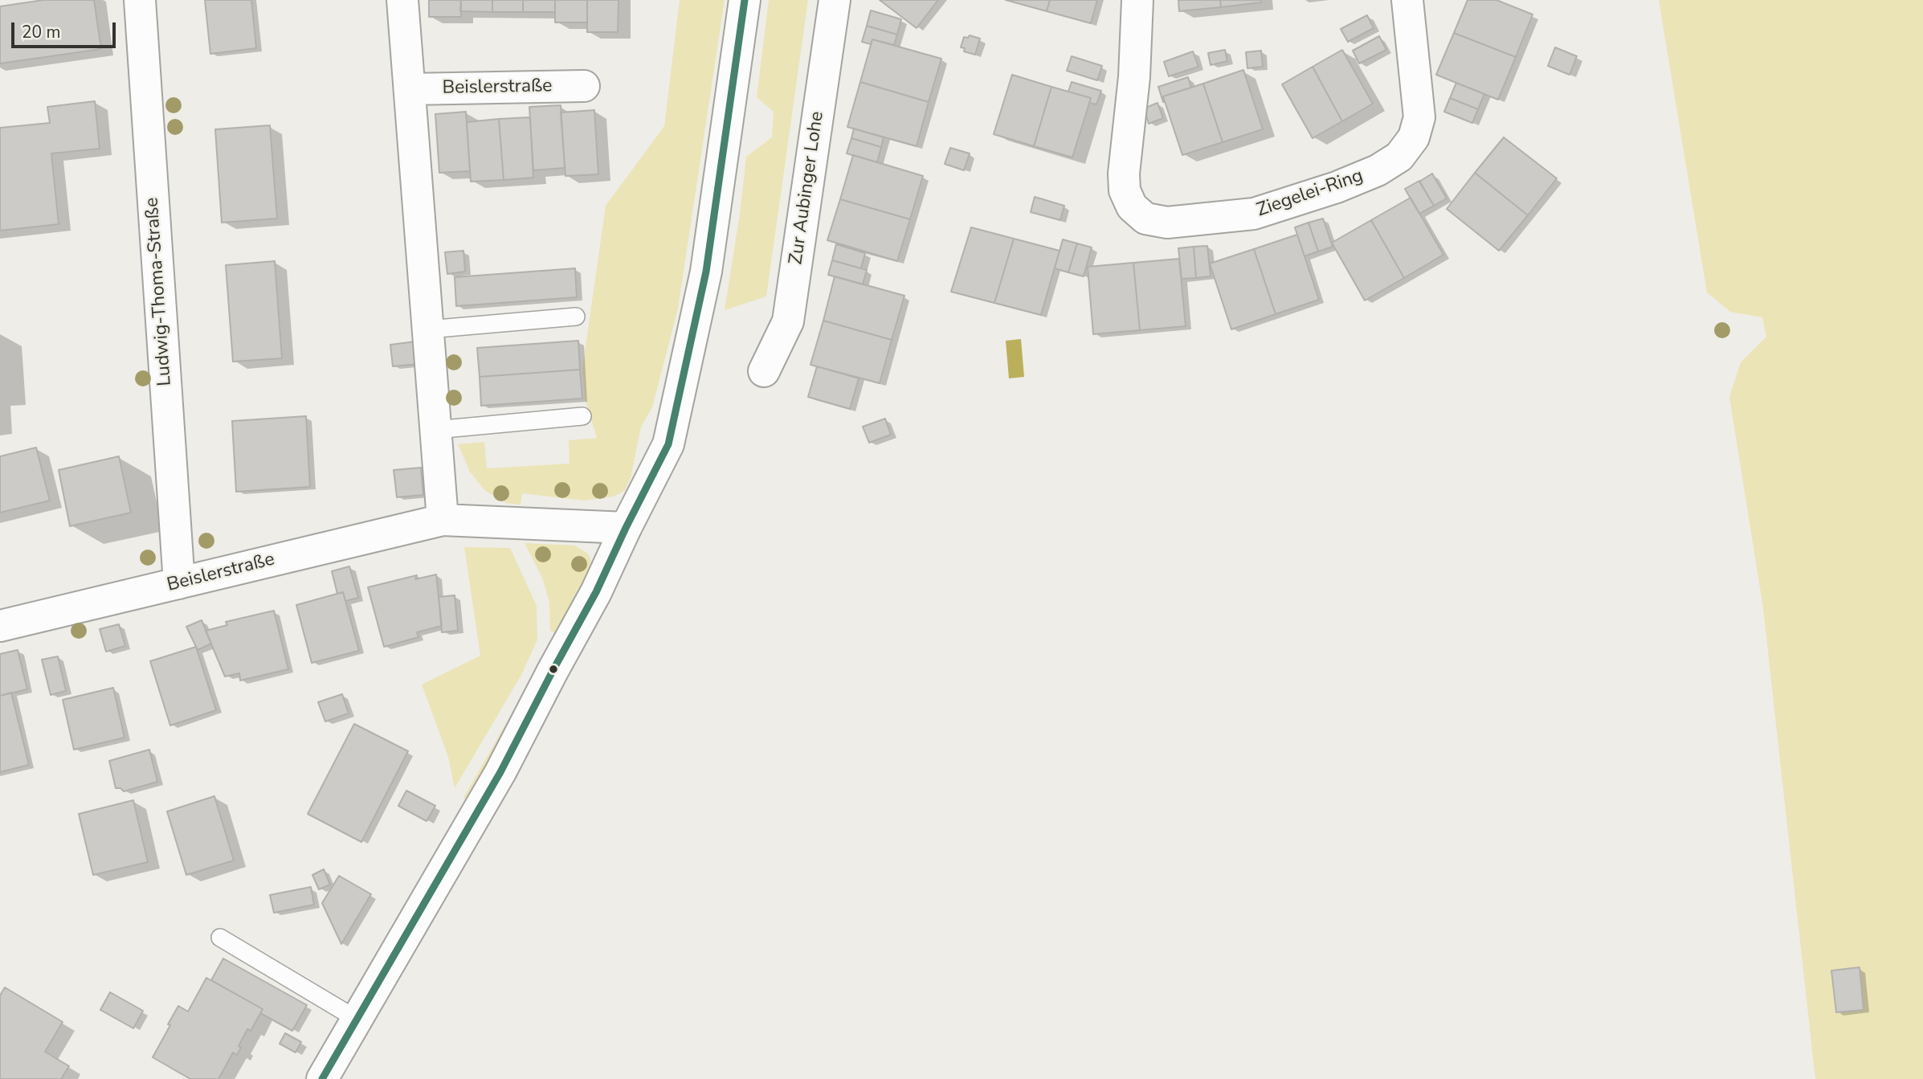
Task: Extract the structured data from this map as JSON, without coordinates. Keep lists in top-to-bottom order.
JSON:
{
  "streets": {
    "street": [
      "Beislerstraße",
      "Zur Aubinger Lohe",
      "Ziegelei-Ring",
      "Ludwig-Thoma-Straße"
    ]
  },
  "crossings": [
    ["Beislerstraße", "Ludwig-Thoma-Straße"]
  ],
  "scale_bar": "20 m"
}
